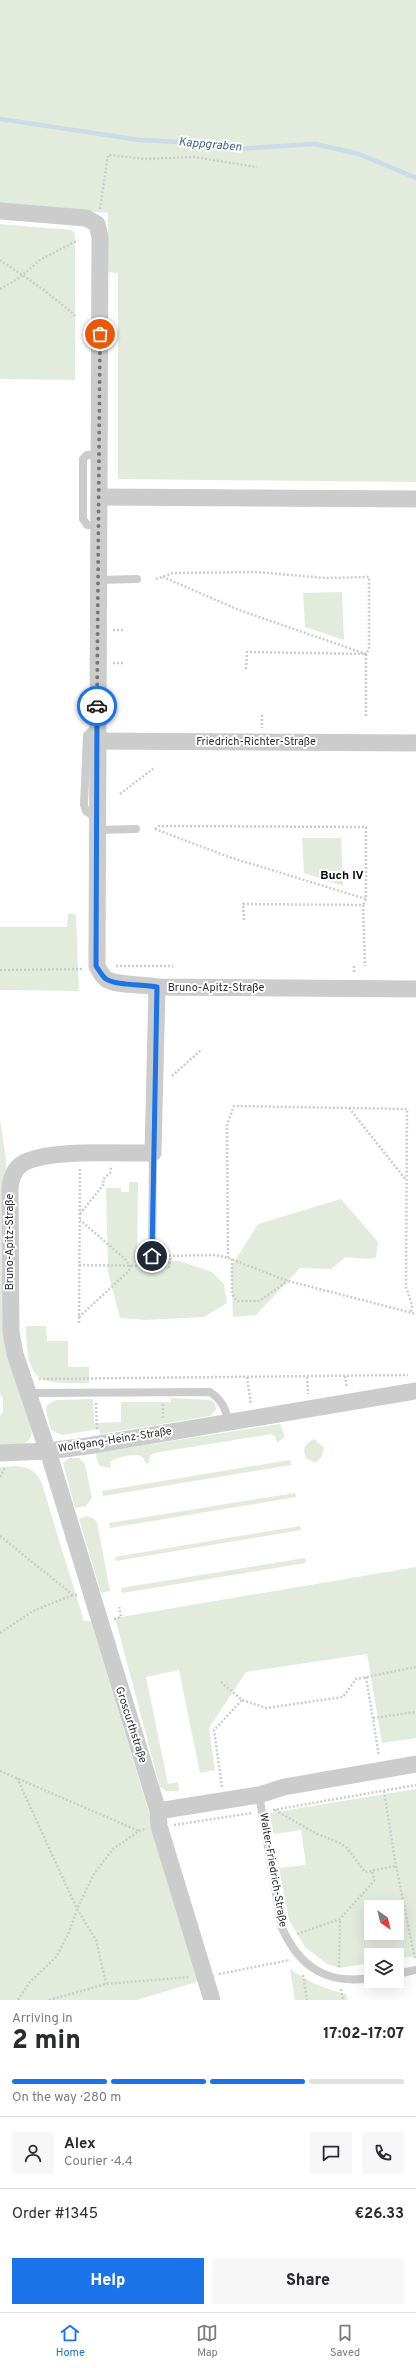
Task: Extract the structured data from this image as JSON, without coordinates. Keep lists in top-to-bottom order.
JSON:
{
  "streets": {
    "street": [
      "Friedrich-Richter-Straße",
      "Bruno-Apitz-Straße",
      "Wolfgang-Heinz-Straße",
      "Groscurthstraße"
    ],
    "lane": ["Walter-Friedrich-Straße"]
  },
  "crossings": [
    ["Bruno-Apitz-Straße", "Wolfgang-Heinz-Straße"],
    ["Bruno-Apitz-Straße", "Groscurthstraße"],
    ["Wolfgang-Heinz-Straße", "Groscurthstraße"]
  ],
  "districts": ["Buch IV"],
  "water": ["Kappgraben"],
  "north": "bottom right",
  "page": {
    "heading": ["2 min", "Arriving in", "17:02–17:07"],
    "panel": [
      "Alex",
      "Courier · 4.4",
      "Order #1345",
      "€26.33"
    ],
    "bar": "On the way · 280 m",
    "buttons": ["Help", "Share"],
    "tabs": ["Home", "Map", "Saved"]
  }
}
